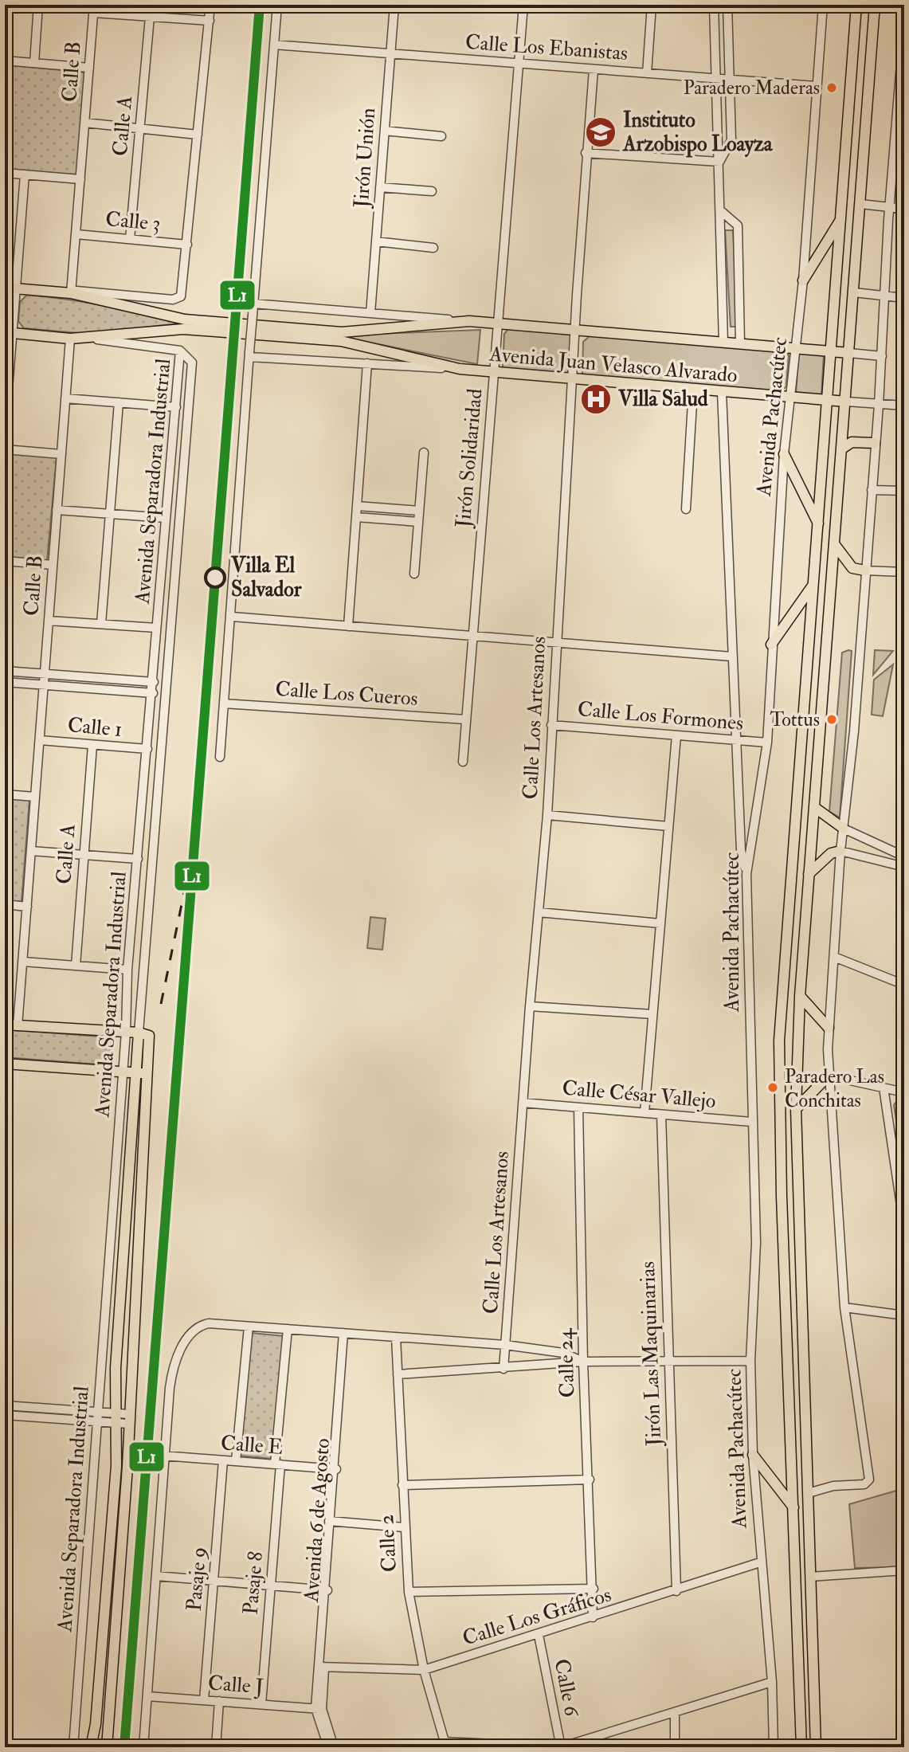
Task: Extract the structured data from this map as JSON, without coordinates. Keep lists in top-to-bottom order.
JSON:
{
  "streets": {
    "main road": ["Avenida Juan Velasco Alvarado", "Avenida Separadora Industrial"],
    "street": [
      "Calle Los Ebanistas",
      "Calle B",
      "Calle A",
      "Jirón Unión",
      "Calle 3",
      "Avenida Pachacútec",
      "Jirón Solidaridad",
      "Calle Los Cueros",
      "Calle Los Formones",
      "Calle Los Artesanos",
      "Calle 1",
      "Calle César Vallejo",
      "Jirón Las Maquinarias",
      "Calle 24",
      "Calle E",
      "Avenida 6 de Agosto",
      "Calle 2",
      "Pasaje 9",
      "Pasaje 8",
      "Calle Los Gráficos",
      "Calle J",
      "Calle 6"
    ]
  },
  "crossings": [
    ["Calle Los Ebanistas", "Jirón Unión"],
    ["Calle Los Ebanistas", "Avenida Pachacútec"],
    ["Calle Los Ebanistas", "Jirón Solidaridad"],
    ["Calle Los Ebanistas", "Calle Los Artesanos"],
    ["Calle B", "Calle 3"],
    ["Calle B", "Avenida Juan Velasco Alvarado"],
    ["Calle B", "Calle 1"],
    ["Calle A", "Calle 3"],
    ["Calle A", "Calle 1"],
    ["Jirón Unión", "Avenida Juan Velasco Alvarado"],
    ["Calle 3", "Avenida Juan Velasco Alvarado"],
    ["Avenida Juan Velasco Alvarado", "Avenida Pachacútec"],
    ["Avenida Juan Velasco Alvarado", "Jirón Solidaridad"],
    ["Avenida Juan Velasco Alvarado", "Avenida Separadora Industrial"],
    ["Avenida Juan Velasco Alvarado", "Calle Los Artesanos"],
    ["Avenida Pachacútec", "Calle Los Formones"],
    ["Avenida Pachacútec", "Calle César Vallejo"],
    ["Avenida Pachacútec", "Calle Los Gráficos"],
    ["Jirón Solidaridad", "Calle Los Cueros"],
    ["Avenida Separadora Industrial", "Calle 1"],
    ["Calle Los Formones", "Calle Los Artesanos"],
    ["Calle Los Artesanos", "Calle César Vallejo"],
    ["Calle César Vallejo", "Jirón Las Maquinarias"],
    ["Calle César Vallejo", "Calle 24"],
    ["Jirón Las Maquinarias", "Calle Los Gráficos"],
    ["Calle 24", "Calle Los Gráficos"],
    ["Calle E", "Avenida 6 de Agosto"],
    ["Calle E", "Pasaje 9"],
    ["Calle E", "Pasaje 8"],
    ["Avenida 6 de Agosto", "Calle Los Gráficos"],
    ["Avenida 6 de Agosto", "Calle J"],
    ["Calle 2", "Calle Los Gráficos"],
    ["Pasaje 9", "Calle J"],
    ["Pasaje 8", "Calle J"],
    ["Calle Los Gráficos", "Calle 6"]
  ],
  "places": {
    "other": [
      "Paradero Maderas",
      "Villa El Salvador",
      "Tottus",
      "Paradero Las Conchitas"
    ],
    "school or university": ["Instituto Arzobispo Loayza"],
    "hospital": ["Villa Salud"]
  },
  "lines": ["transit line L1"]
}
